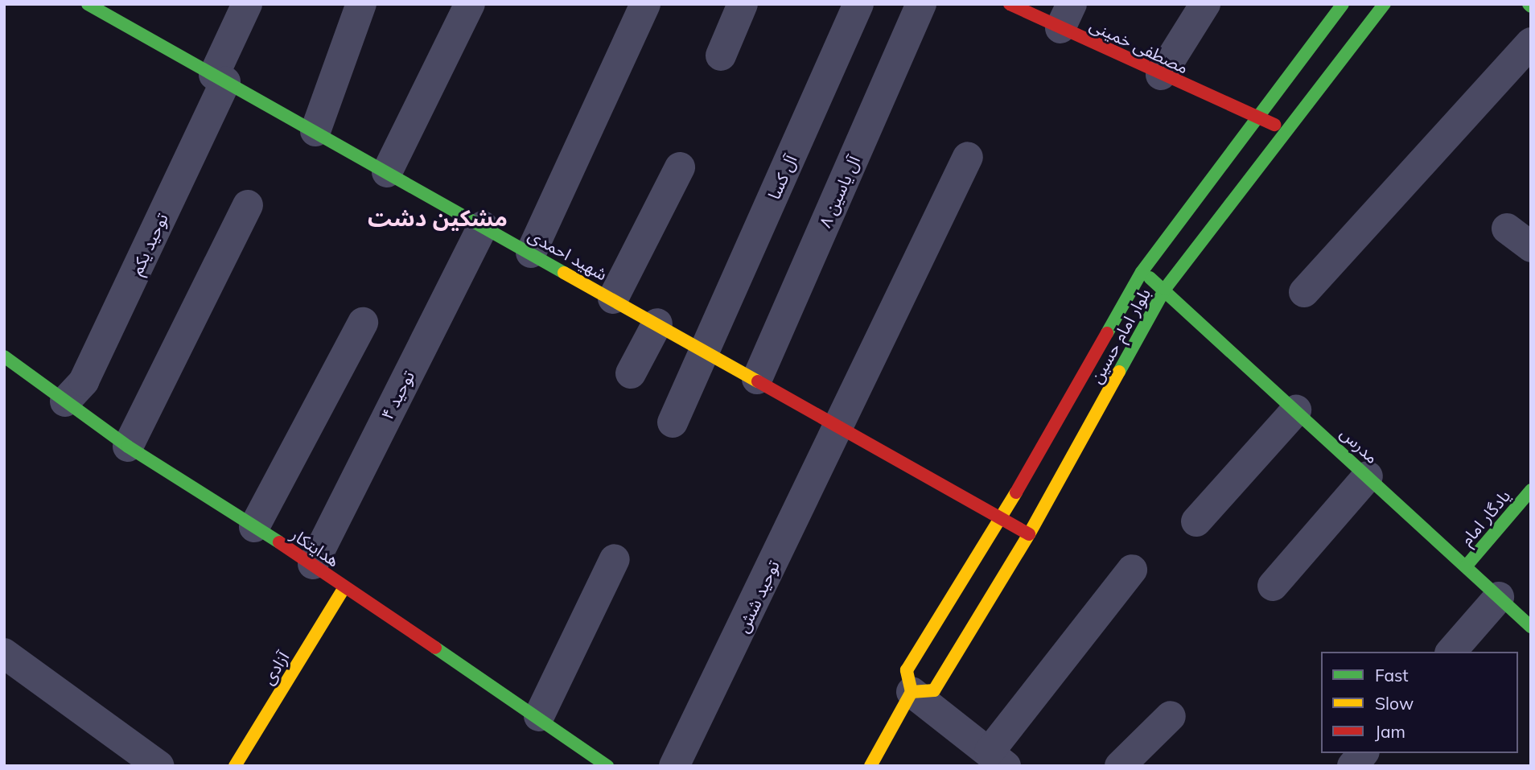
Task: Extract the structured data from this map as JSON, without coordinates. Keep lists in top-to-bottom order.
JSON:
{
  "streets": {
    "main road": [
      "مصطفی خمینی",
      "شهید احمدی",
      "بلوار امام حسین",
      "مدرس",
      "یادگار امام",
      "هدایتکار",
      "آزادی"
    ],
    "street": [
      "آل کسا",
      "آل یاسین ۸",
      "توحید یکم",
      "توحید ۴",
      "توحید شش"
    ]
  },
  "crossings": [
    ["مصطفی خمینی", "بلوار امام حسین"],
    ["آل کسا", "شهید احمدی"],
    ["آل یاسین ۸", "شهید احمدی"],
    ["توحید یکم", "شهید احمدی"],
    ["توحید یکم", "هدایتکار"],
    ["شهید احمدی", "بلوار امام حسین"],
    ["شهید احمدی", "توحید ۴"],
    ["شهید احمدی", "توحید شش"],
    ["بلوار امام حسین", "مدرس"],
    ["توحید ۴", "هدایتکار"],
    ["مدرس", "یادگار امام"],
    ["هدایتکار", "آزادی"]
  ],
  "districts": ["مشکین دشت"],
  "legend": ["Fast", "Slow", "Jam"]
}
